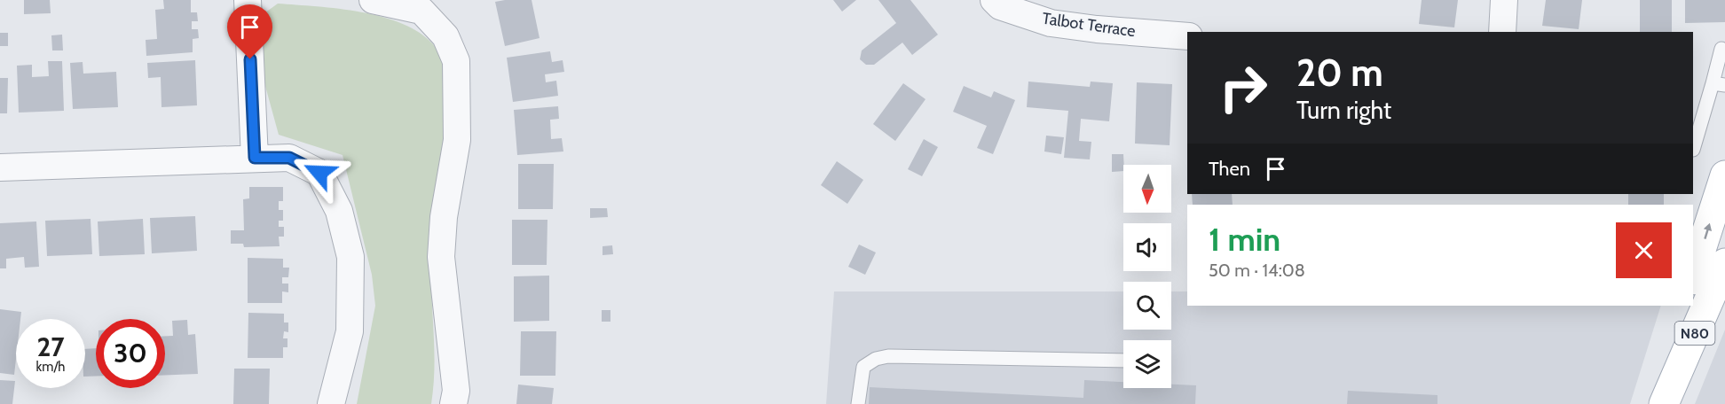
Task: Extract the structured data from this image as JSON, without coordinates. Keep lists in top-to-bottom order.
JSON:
{
  "streets": {
    "main road": ["N80"],
    "street": ["Talbot Terrace"]
  },
  "north": "bottom",
  "page": {
    "turn": ["20 m", "Turn right"],
    "then": "Then",
    "heading": ["1 min", "50 m · 14:08"],
    "speed": "27 km/h",
    "limit": "30"
  }
}
